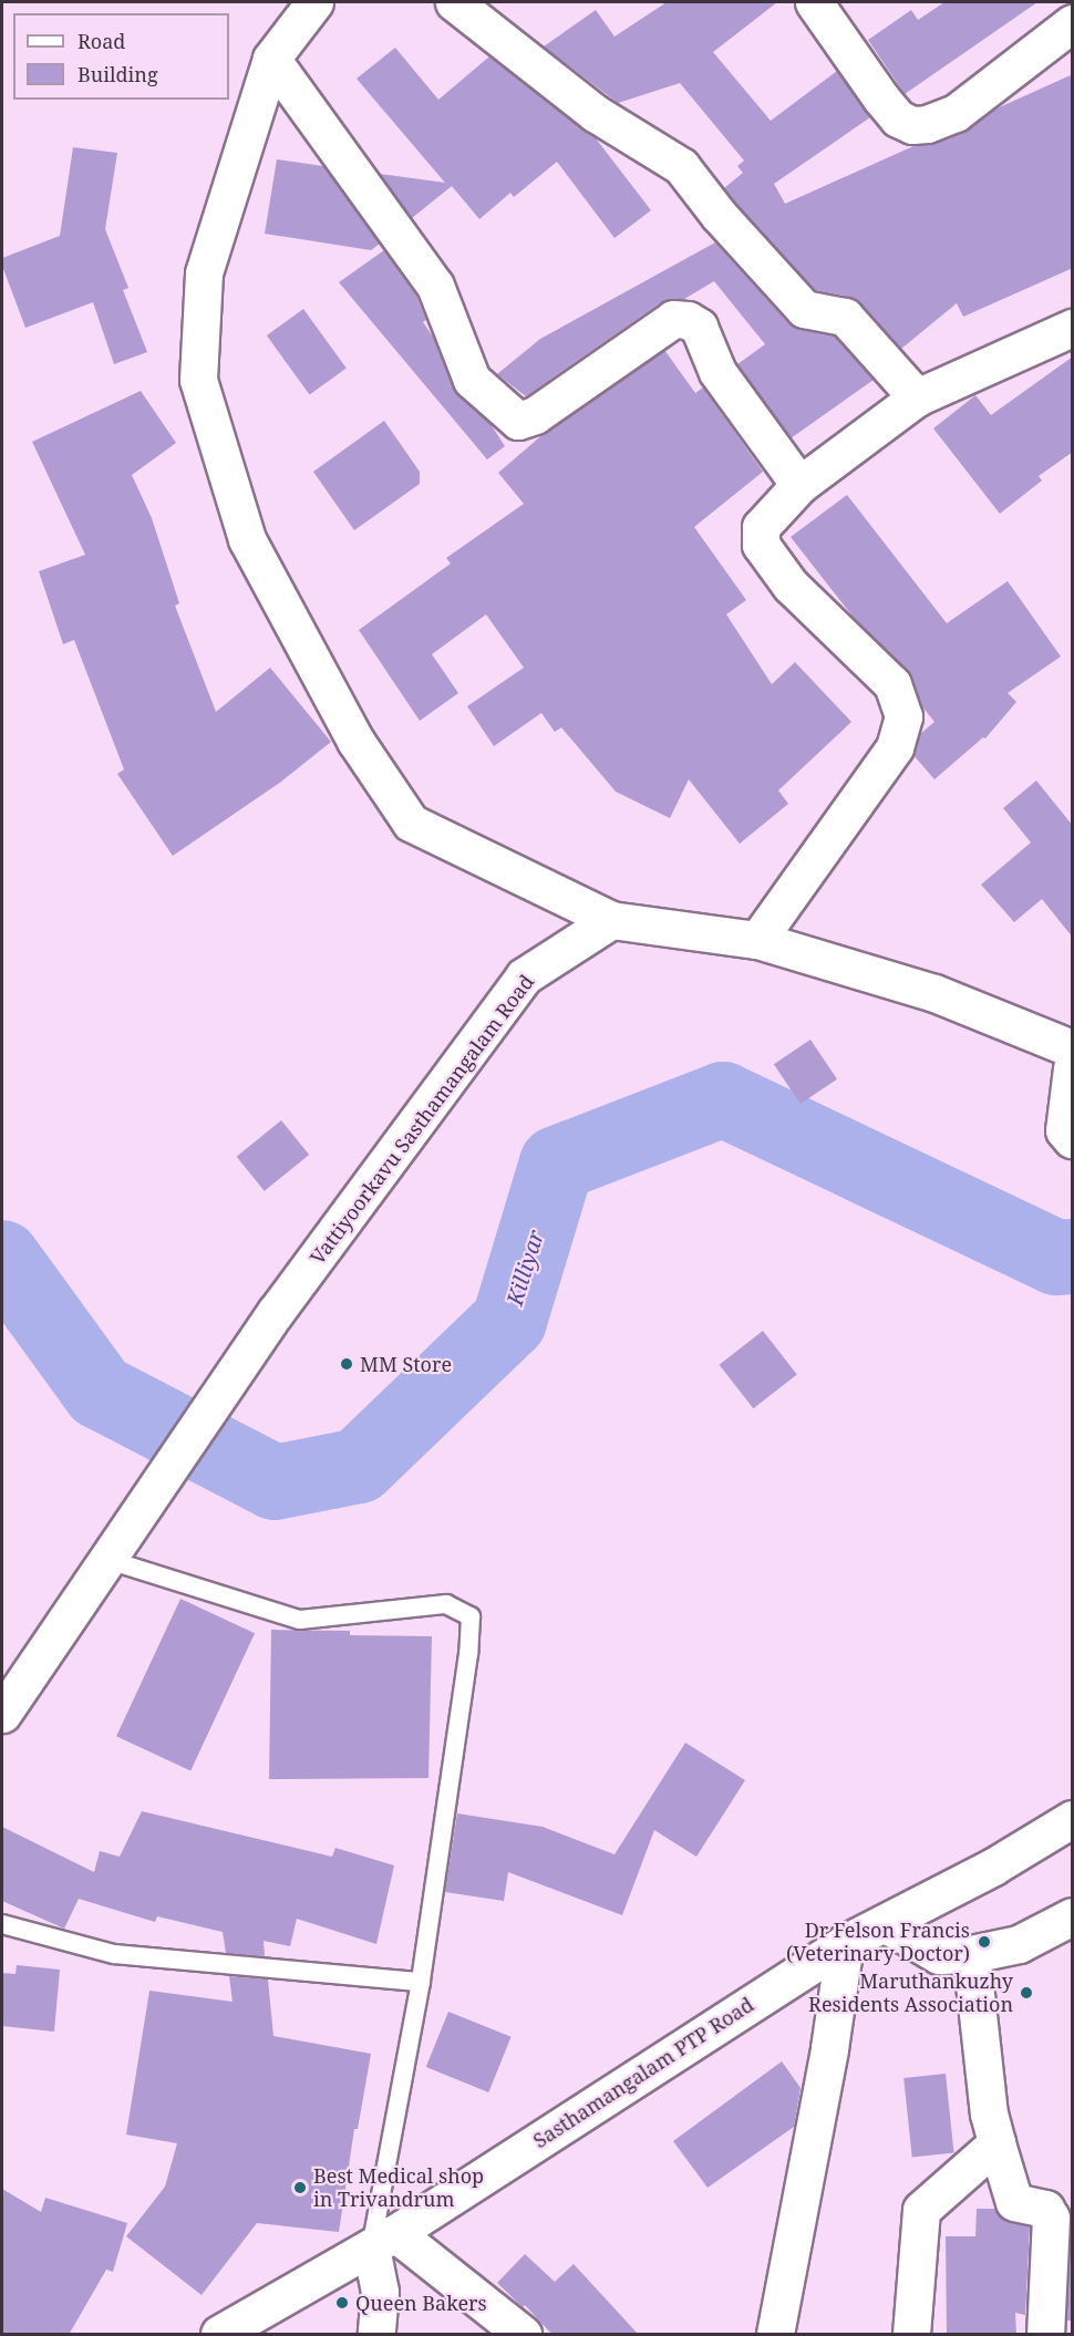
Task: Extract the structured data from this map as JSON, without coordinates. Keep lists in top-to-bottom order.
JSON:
{
  "streets": {
    "street": ["Vattiyoorkavu Sasthamangalam Road", "Sasthamangalam PTP Road"]
  },
  "water": ["Killiyar"],
  "places": [
    "MM Store",
    "Dr Felson Francis (Veterinary Doctor)",
    "Maruthankuzhy Residents Association",
    "Best Medical shop in Trivandrum",
    "Queen Bakers"
  ],
  "legend": ["Road", "Building"]
}
